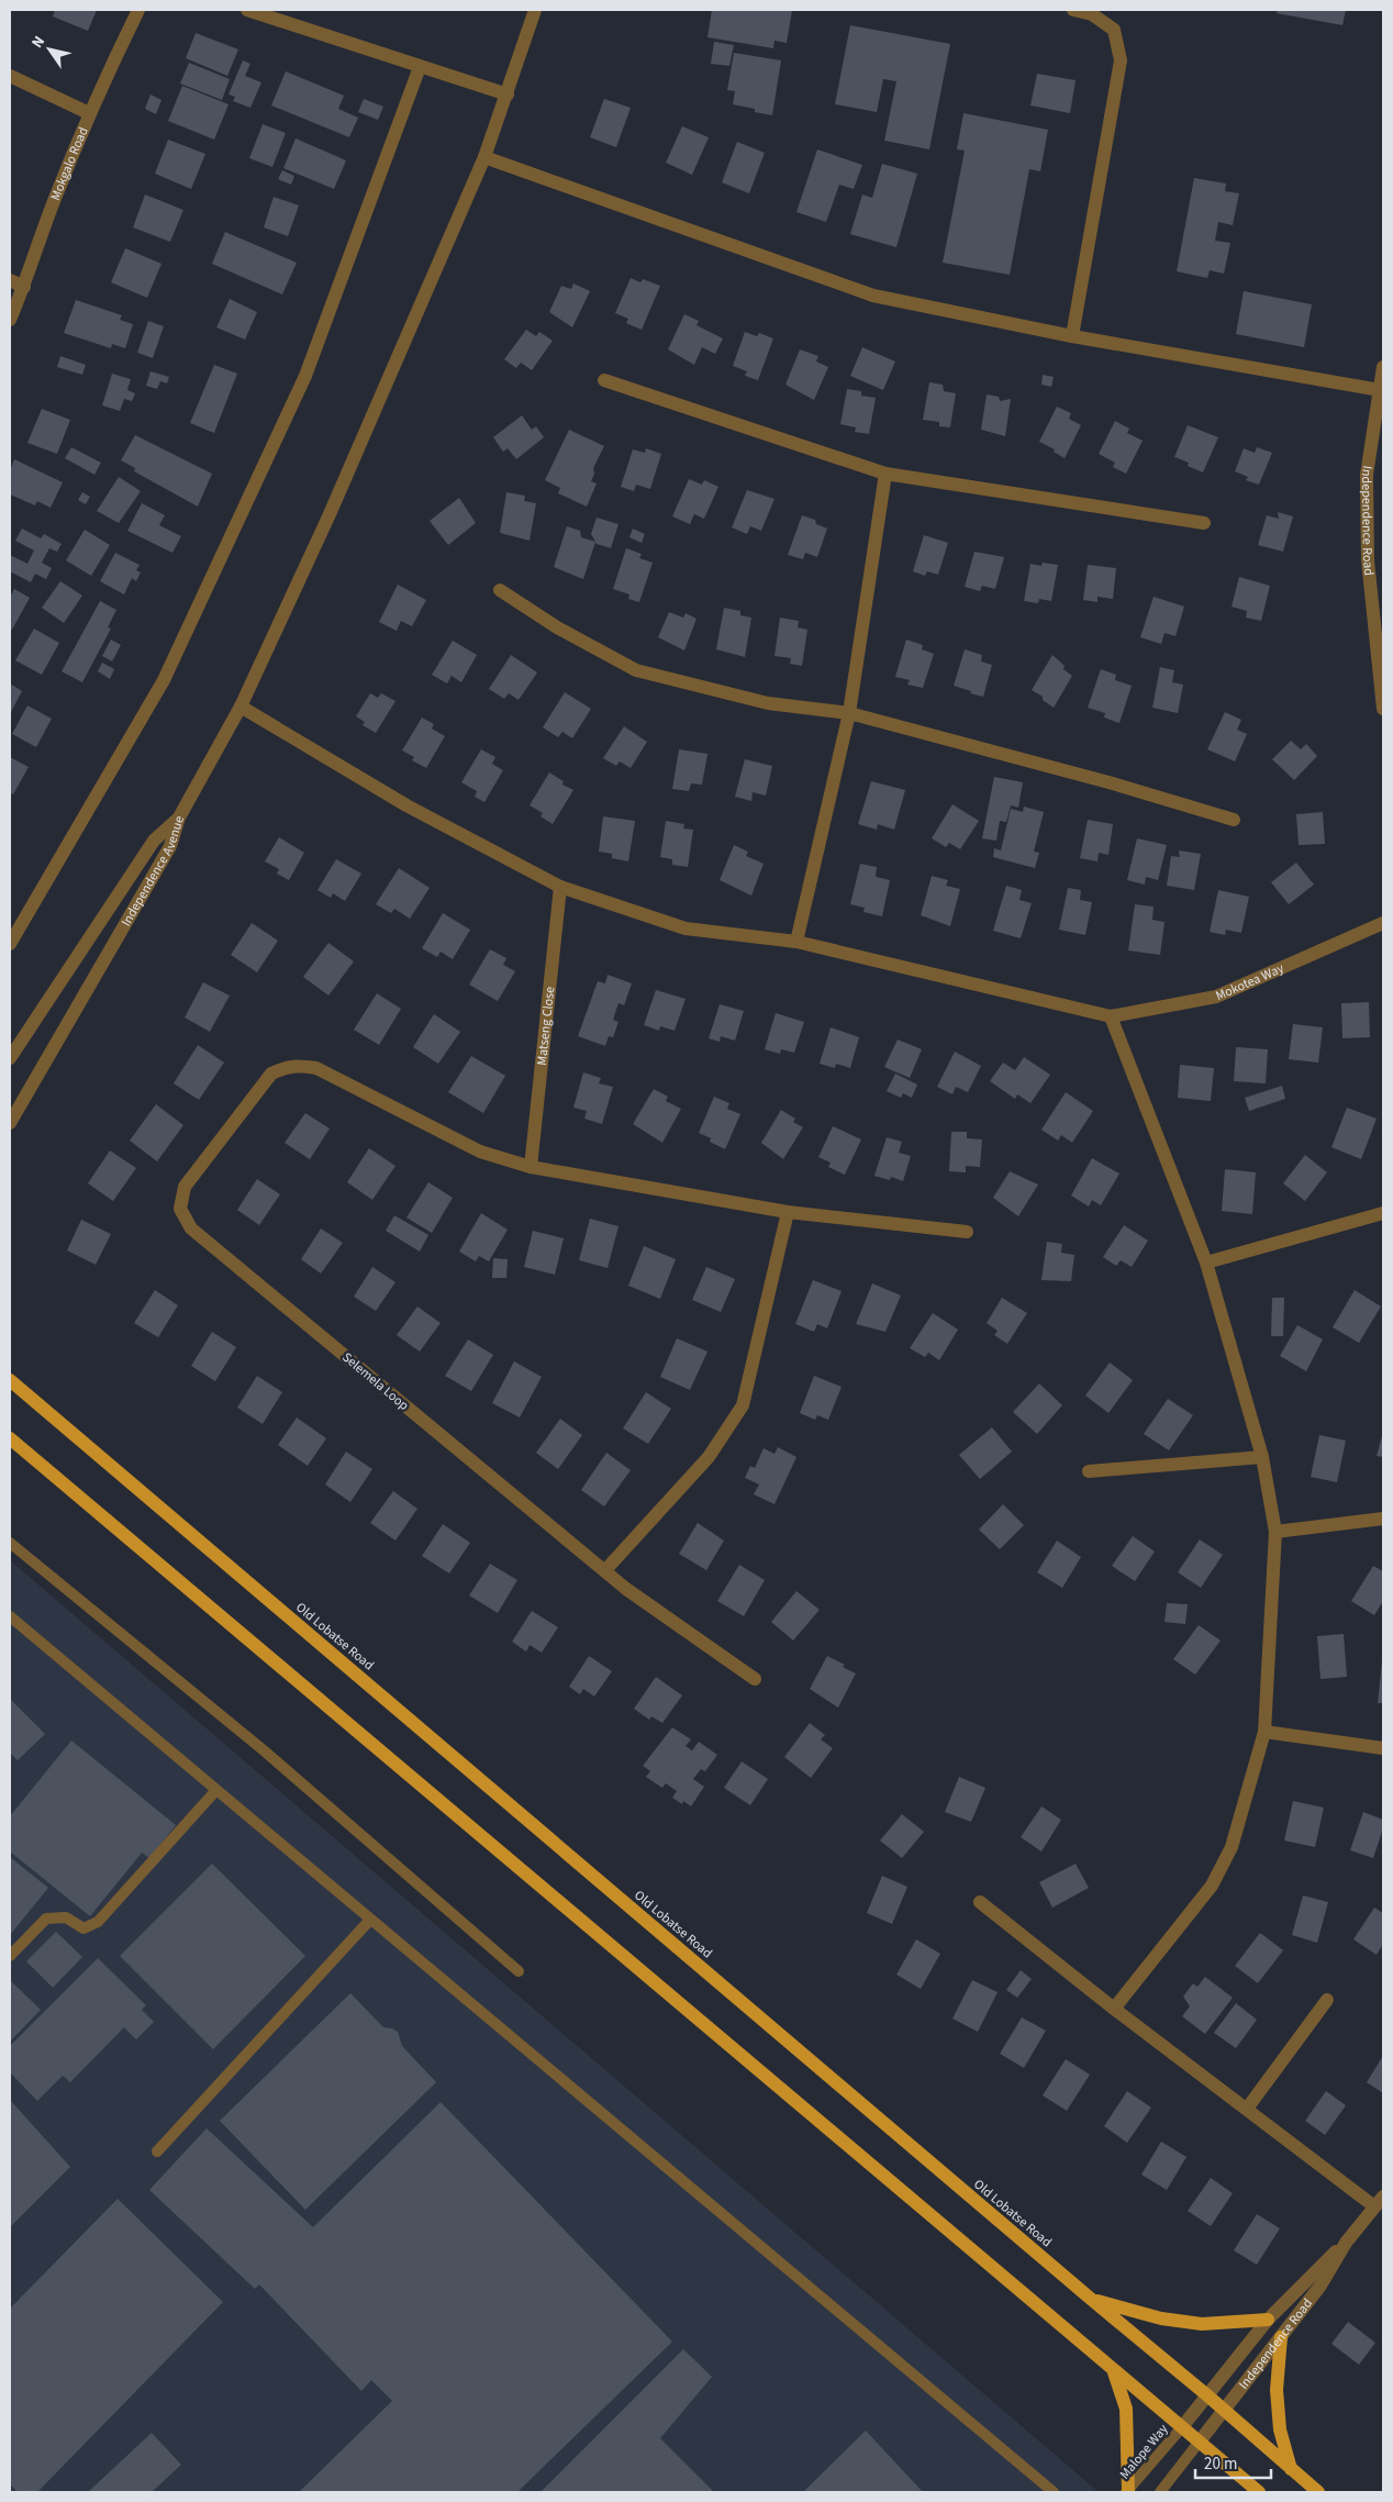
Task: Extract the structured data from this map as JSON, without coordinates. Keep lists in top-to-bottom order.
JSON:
{
  "streets": {
    "main road": ["Old Lobatse Road"],
    "street": [
      "Mokgalo Road",
      "Independence Road",
      "Independence Avenue",
      "Mokotea Way",
      "Matseng Close",
      "Selemela Loop"
    ],
    "lane": ["Malope Way"]
  },
  "crossings": [
    ["Independence Road", "Old Lobatse Road"],
    ["Independence Road", "Malope Way"],
    ["Matseng Close", "Selemela Loop"]
  ],
  "scale_bar": "20 m",
  "north": "top left"
}
